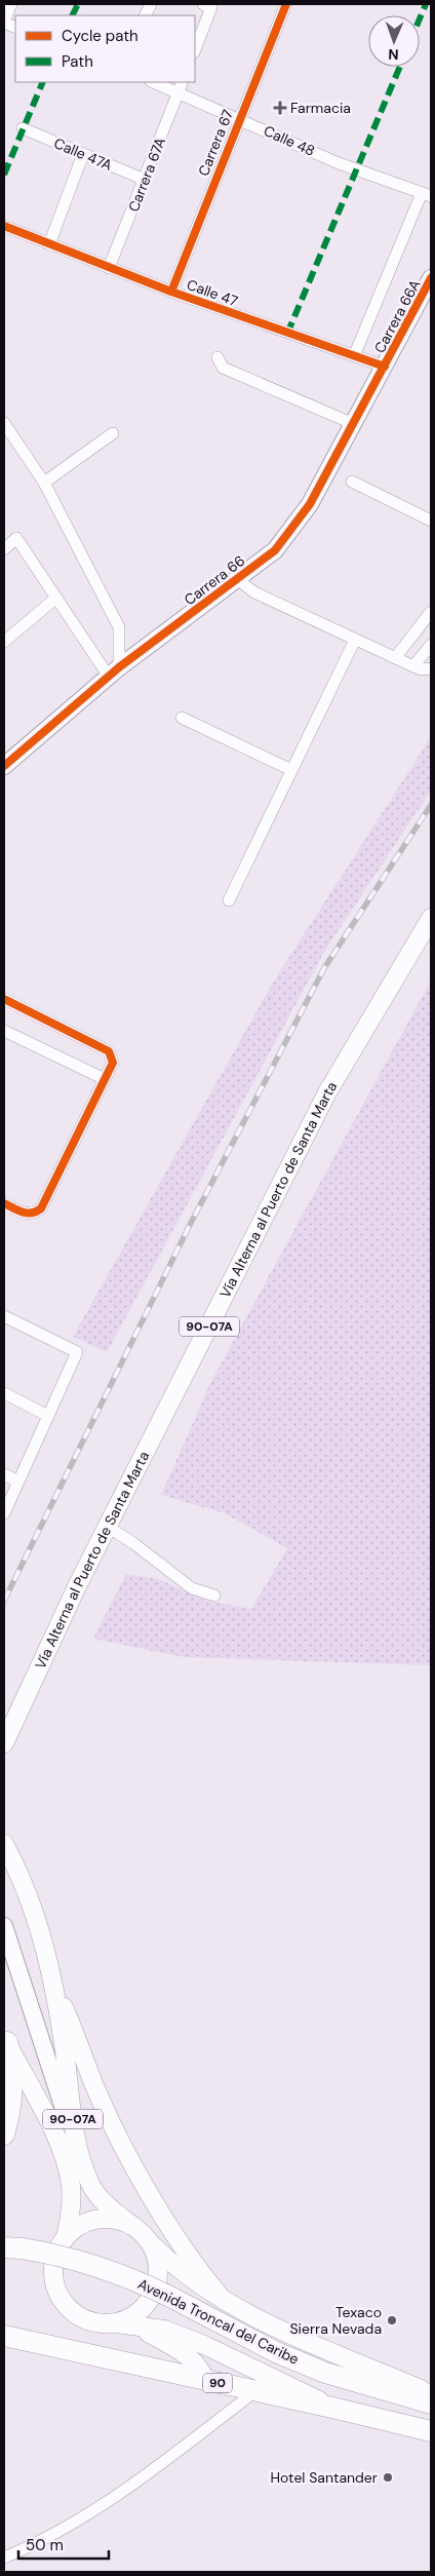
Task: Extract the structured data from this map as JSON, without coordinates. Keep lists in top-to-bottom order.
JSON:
{
  "streets": {
    "highway": ["Avenida Troncal del Caribe", "90"],
    "main road": ["Vía Alterna al Puerto de Santa Marta", "90-07A"],
    "street": [
      "Calle 48",
      "Carrera 67",
      "Calle 47A",
      "Carrera 67A",
      "Calle 47",
      "Carrera 66A",
      "Carrera 66"
    ]
  },
  "crossings": [
    ["Calle 48", "Carrera 67"],
    ["Calle 48", "Carrera 67A"],
    ["Carrera 67", "Calle 47"],
    ["Calle 47A", "Carrera 67A"],
    ["Carrera 67A", "Calle 47"],
    ["Calle 47", "Carrera 66A"],
    ["Calle 47", "Carrera 66"],
    ["Carrera 66A", "Carrera 66"]
  ],
  "places": {
    "health": ["Farmacia"],
    "other": ["Texaco Sierra Nevada", "Hotel Santander"]
  },
  "legend": ["Cycle path", "Path"],
  "scale_bar": "50 m",
  "north": "bottom"
}
